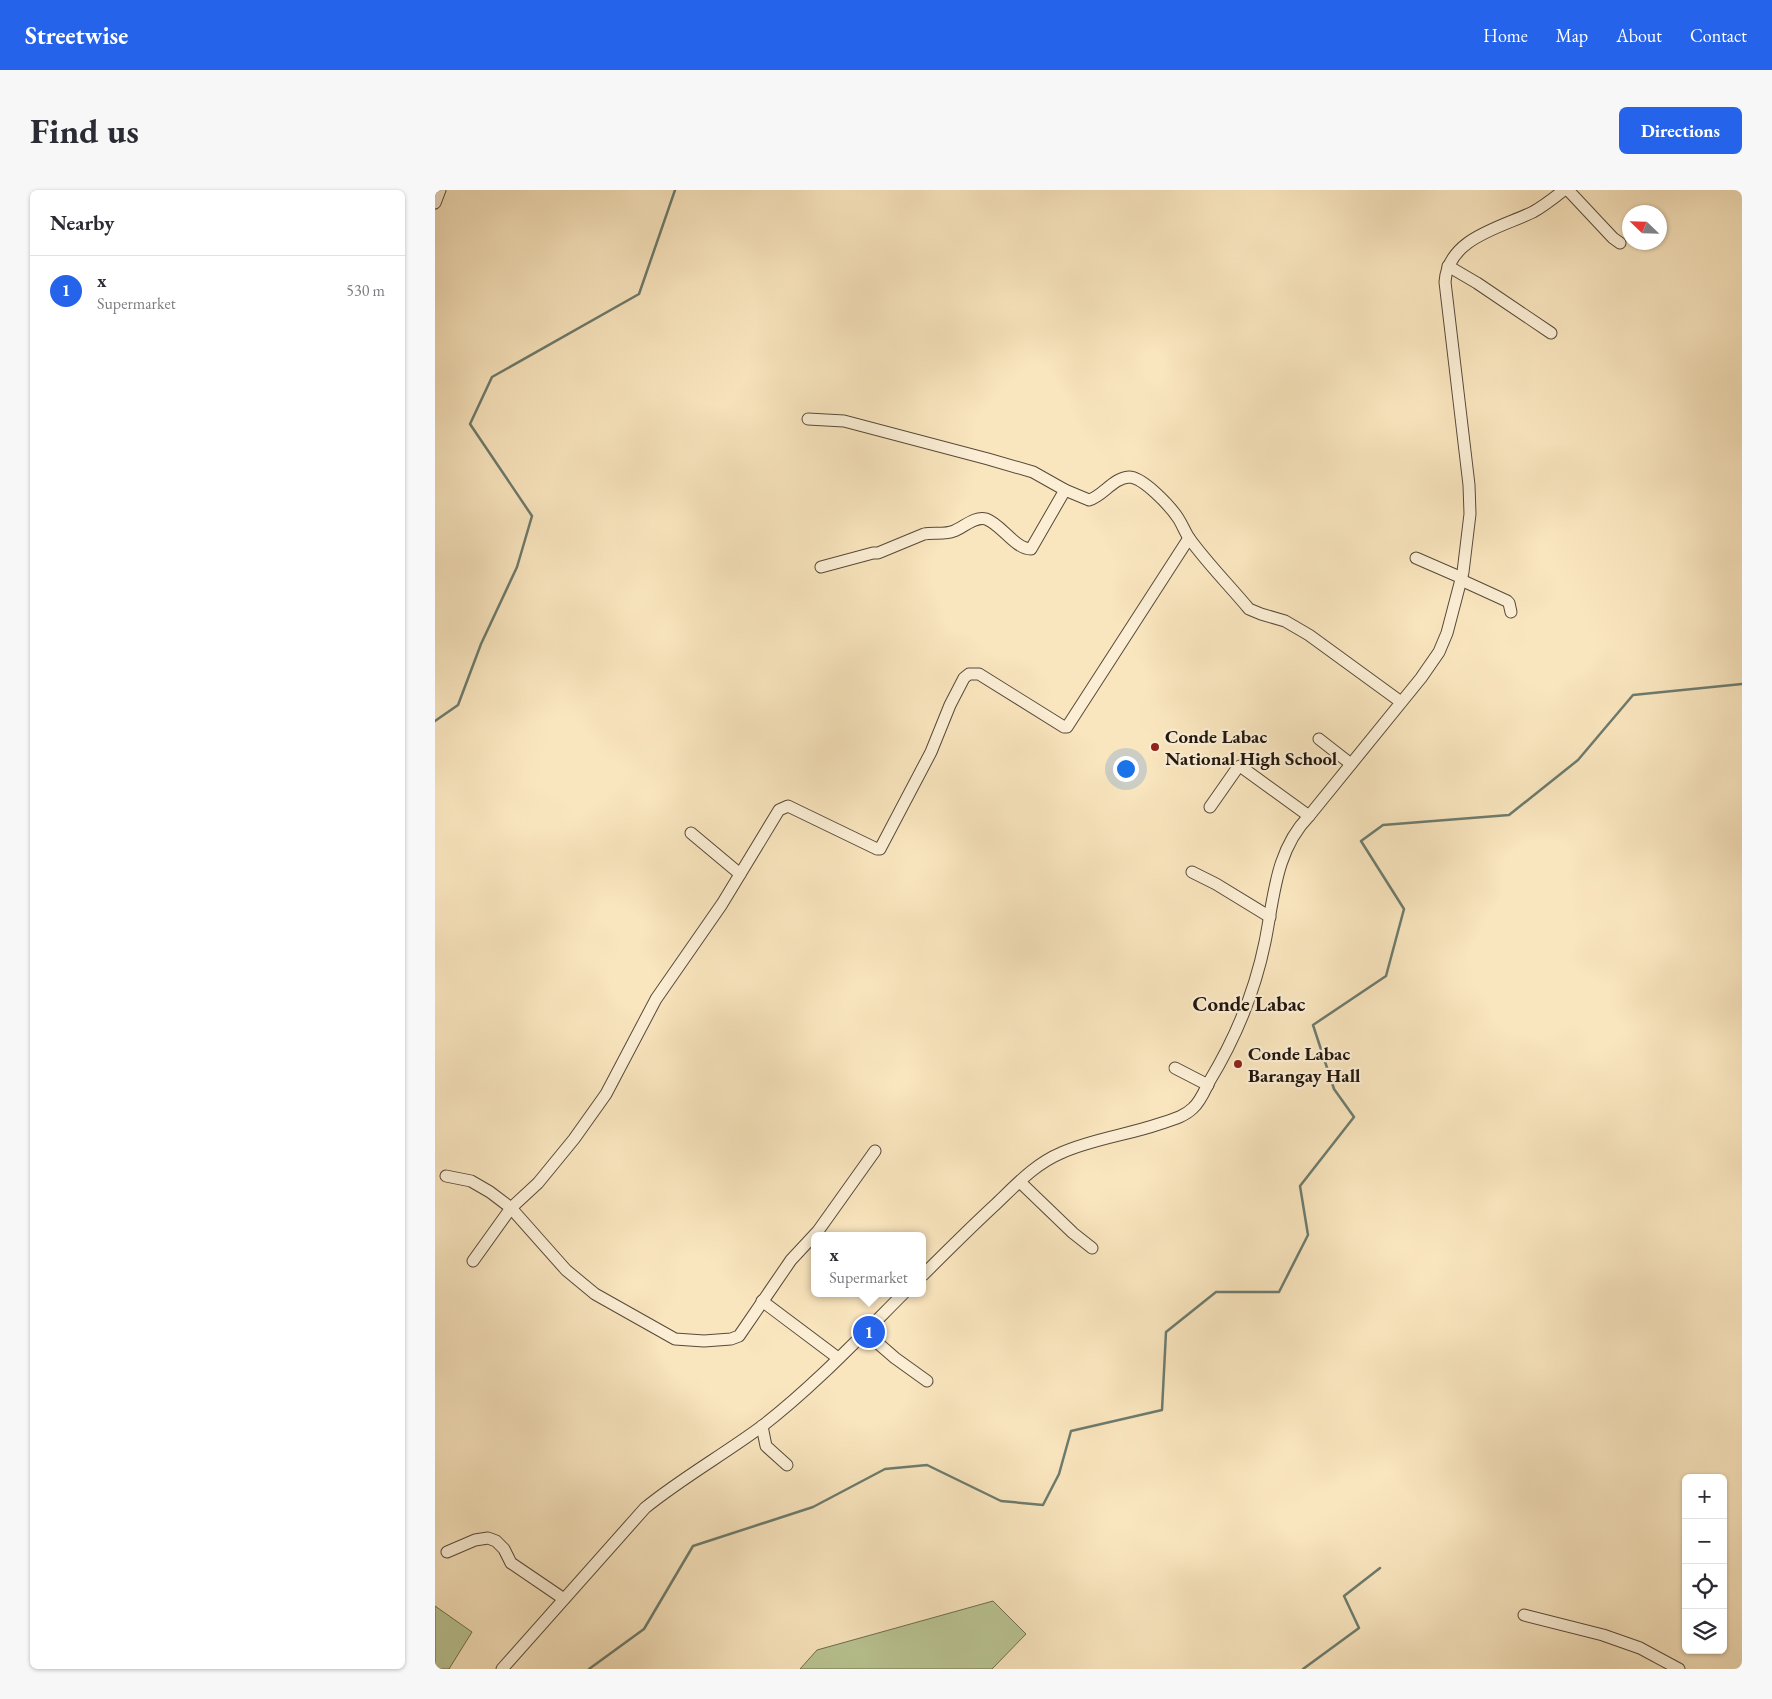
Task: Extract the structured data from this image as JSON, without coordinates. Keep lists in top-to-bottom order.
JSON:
{
  "districts": ["Conde Labac"],
  "places": ["Conde Labac National High School", "Conde Labac Barangay Hall"],
  "north": "top left",
  "page": {
    "header": "Streetwise",
    "nav": [
      "Home",
      "Map",
      "About",
      "Contact"
    ],
    "buttons": "Directions",
    "title": "Find us",
    "heading": "Nearby",
    "list": [
      {
        "mark": "1",
        "name": "x",
        "note": "Supermarket",
        "value": "530 m"
      }
    ],
    "popup": ["x", "Supermarket"],
    "pins": "1",
    "map_buttons": ["+", "−"]
  }
}
